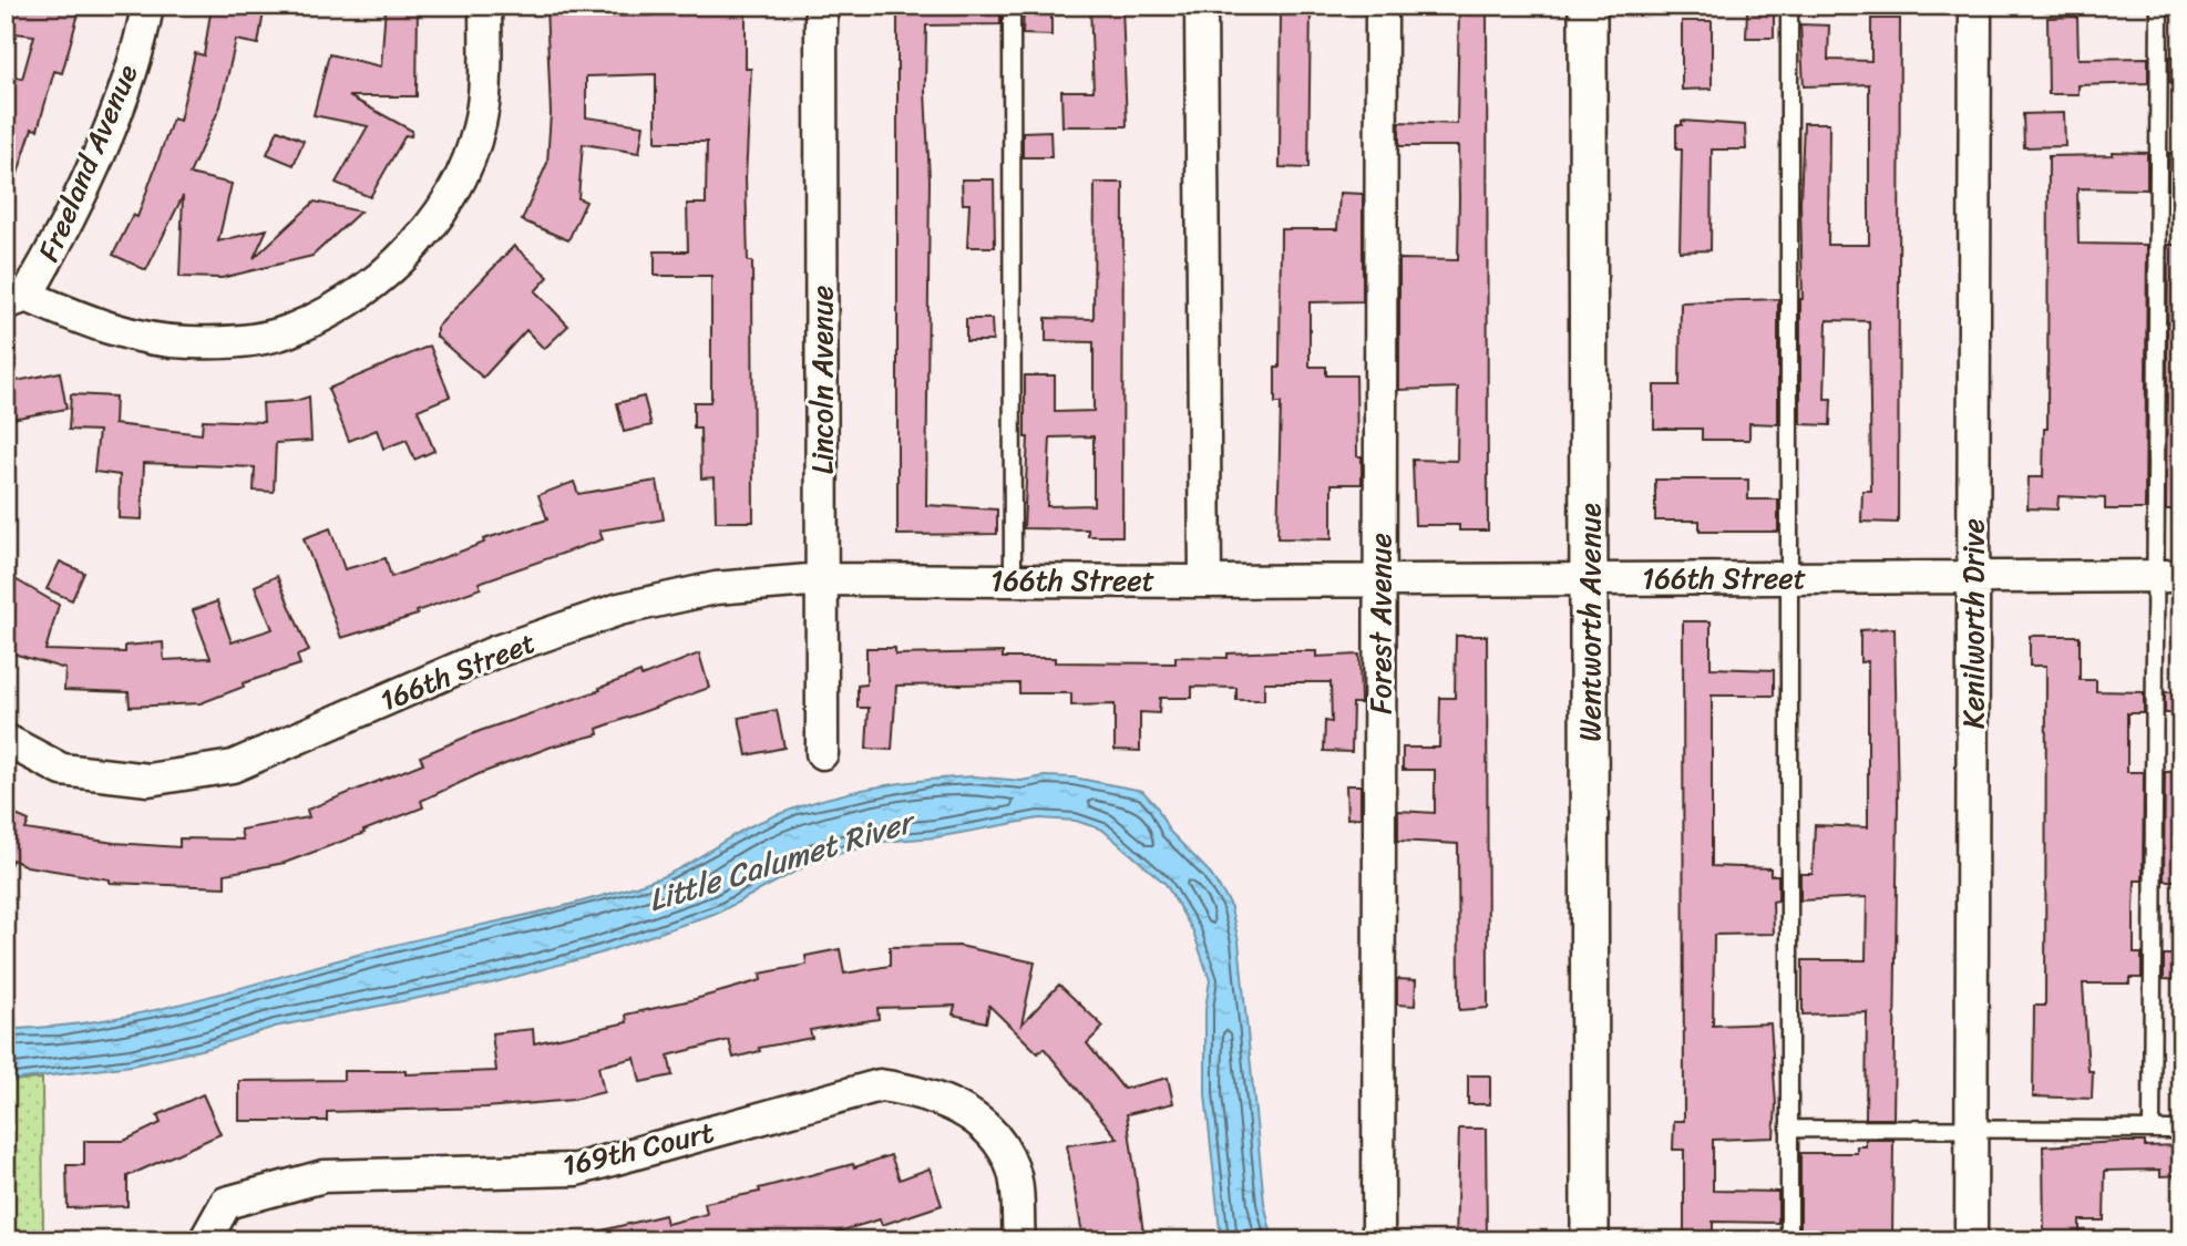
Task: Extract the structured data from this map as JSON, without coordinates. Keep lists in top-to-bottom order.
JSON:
{
  "streets": {
    "street": [
      "Freeland Avenue",
      "Lincoln Avenue",
      "166th Street",
      "Wentworth Avenue",
      "Forest Avenue",
      "Kenilworth Drive",
      "169th Court"
    ]
  },
  "crossings": [
    ["Lincoln Avenue", "166th Street"],
    ["166th Street", "Wentworth Avenue"],
    ["166th Street", "Forest Avenue"],
    ["166th Street", "Kenilworth Drive"]
  ],
  "water": ["Little Calumet River"]
}
